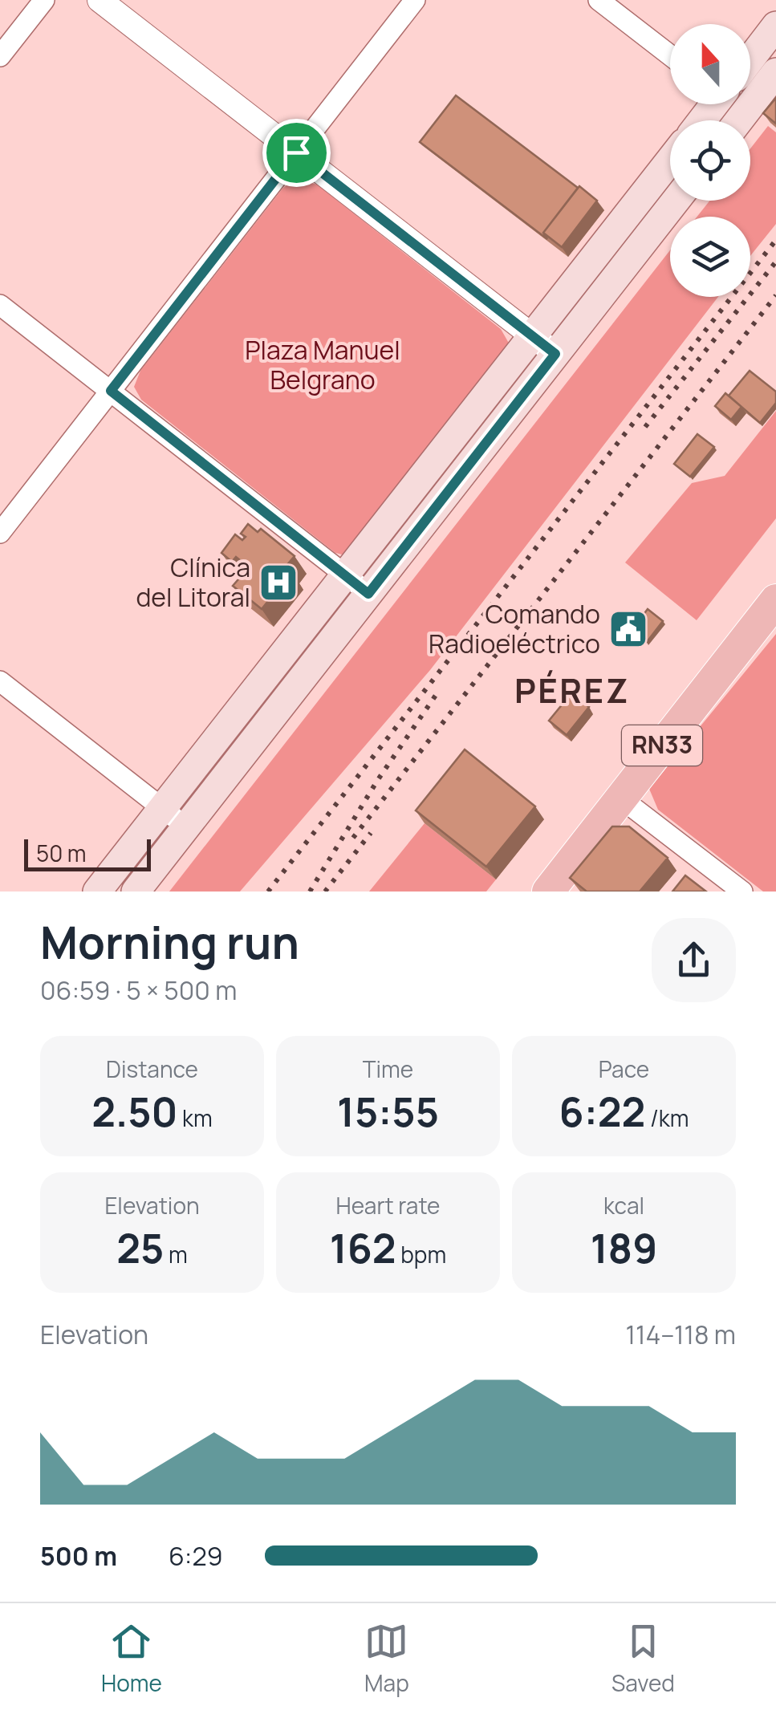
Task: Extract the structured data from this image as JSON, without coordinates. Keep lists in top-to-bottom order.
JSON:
{
  "streets": {
    "main road": ["RN33"]
  },
  "districts": ["PÉREZ"],
  "parks": ["Plaza Manuel Belgrano"],
  "places": {
    "hospital": ["Clínica del Litoral"],
    "public building": ["Comando Radioeléctrico"]
  },
  "scale_bar": "50 m",
  "north": "top",
  "page": {
    "scale": "50 m",
    "heading": ["Morning run", "06:59 · 5 × 500 m"],
    "stats": [
      ["Distance", "2.50 km"],
      ["Time", "15:55"],
      ["Pace", "6:22 /km"],
      ["Elevation", "25 m"],
      ["Heart rate", "162 bpm"],
      ["kcal", "189"]
    ],
    "chart": ["Elevation", "114–118 m"],
    "list": [
      {
        "name": "500 m",
        "note": "6:29"
      }
    ],
    "tabs": ["Home", "Map", "Saved"]
  }
}
